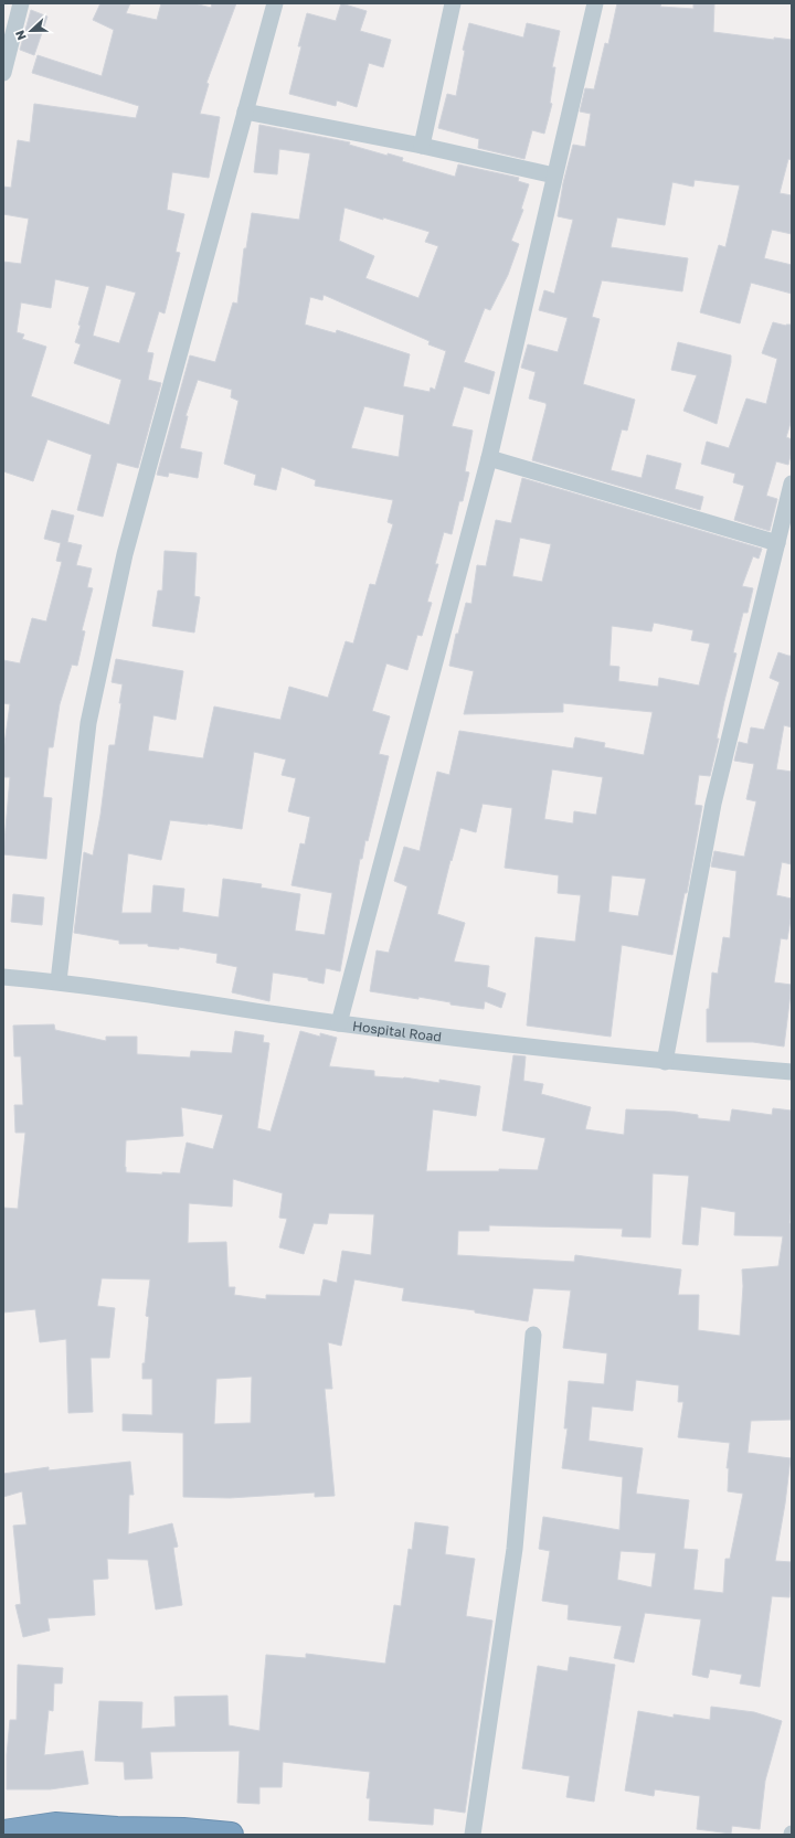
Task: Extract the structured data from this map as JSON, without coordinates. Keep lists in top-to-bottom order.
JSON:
{
  "streets": {
    "street": ["Hospital Road"]
  },
  "north": "left"
}
